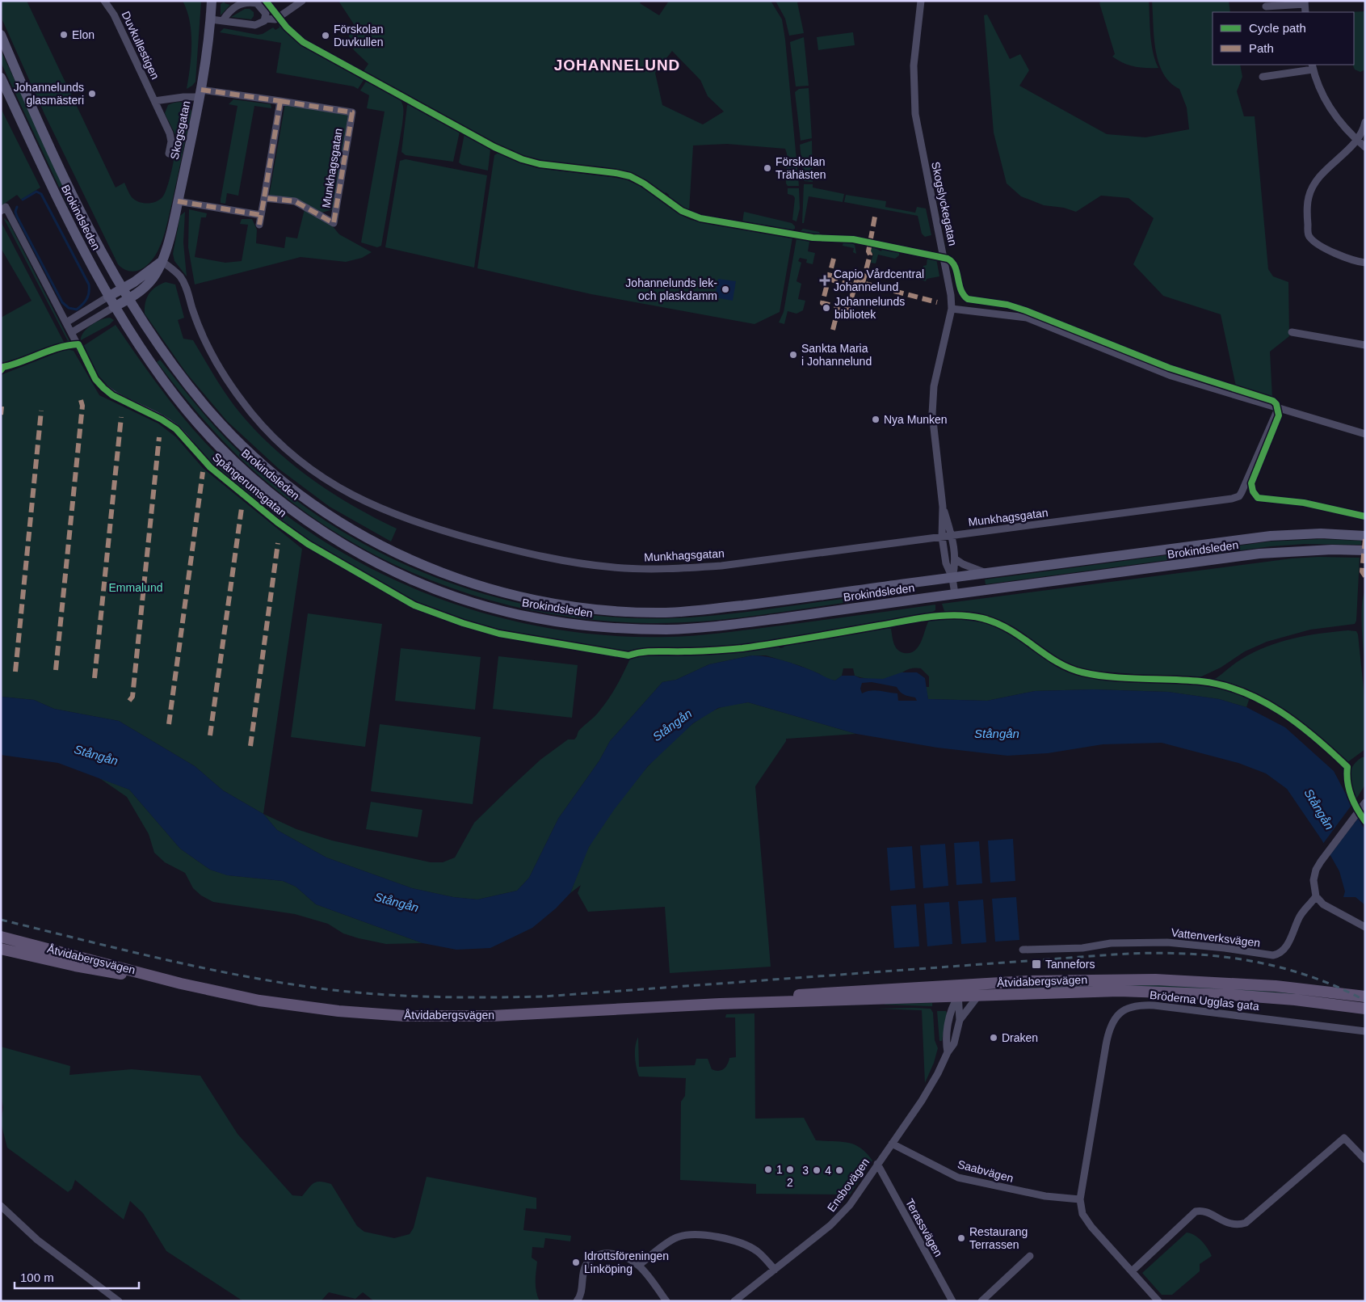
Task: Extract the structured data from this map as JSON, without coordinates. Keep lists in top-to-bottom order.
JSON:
{
  "streets": {
    "main road": ["Skogsgatan", "Brokindsleden", "Åtvidabergsvägen"],
    "street": [
      "Duvkullestigen",
      "Munkhagsgatan",
      "Skogslyckegatan",
      "Spångerumsgatan",
      "Vattenverksvägen",
      "Bröderna Ugglas gata",
      "Saabvägen",
      "Ensbovägen",
      "Terassvägen"
    ]
  },
  "crossings": [
    ["Skogsgatan", "Munkhagsgatan"],
    ["Skogsgatan", "Brokindsleden"],
    ["Munkhagsgatan", "Skogslyckegatan"],
    ["Skogslyckegatan", "Brokindsleden"],
    ["Åtvidabergsvägen", "Ensbovägen"],
    ["Bröderna Ugglas gata", "Saabvägen"],
    ["Saabvägen", "Ensbovägen"],
    ["Ensbovägen", "Terassvägen"]
  ],
  "districts": ["JOHANNELUND"],
  "water": ["Stångån"],
  "parks": ["Emmalund"],
  "places": {
    "other": [
      "Elon",
      "Förskolan Duvkullen",
      "Johannelunds glasmästeri",
      "Förskolan Trähästen",
      "Johannelunds lek- och plaskdamm",
      "Johannelunds bibliotek",
      "Sankta Maria i Johannelund",
      "Nya Munken",
      "Draken",
      "1",
      "2",
      "3",
      "4",
      "Restaurang Terrassen",
      "Idrottsföreningen Linköping"
    ],
    "health": ["Capio Vårdcentral Johannelund"],
    "transit": ["Tannefors"]
  },
  "legend": ["Cycle path", "Path"],
  "scale_bar": "100 m"
}
